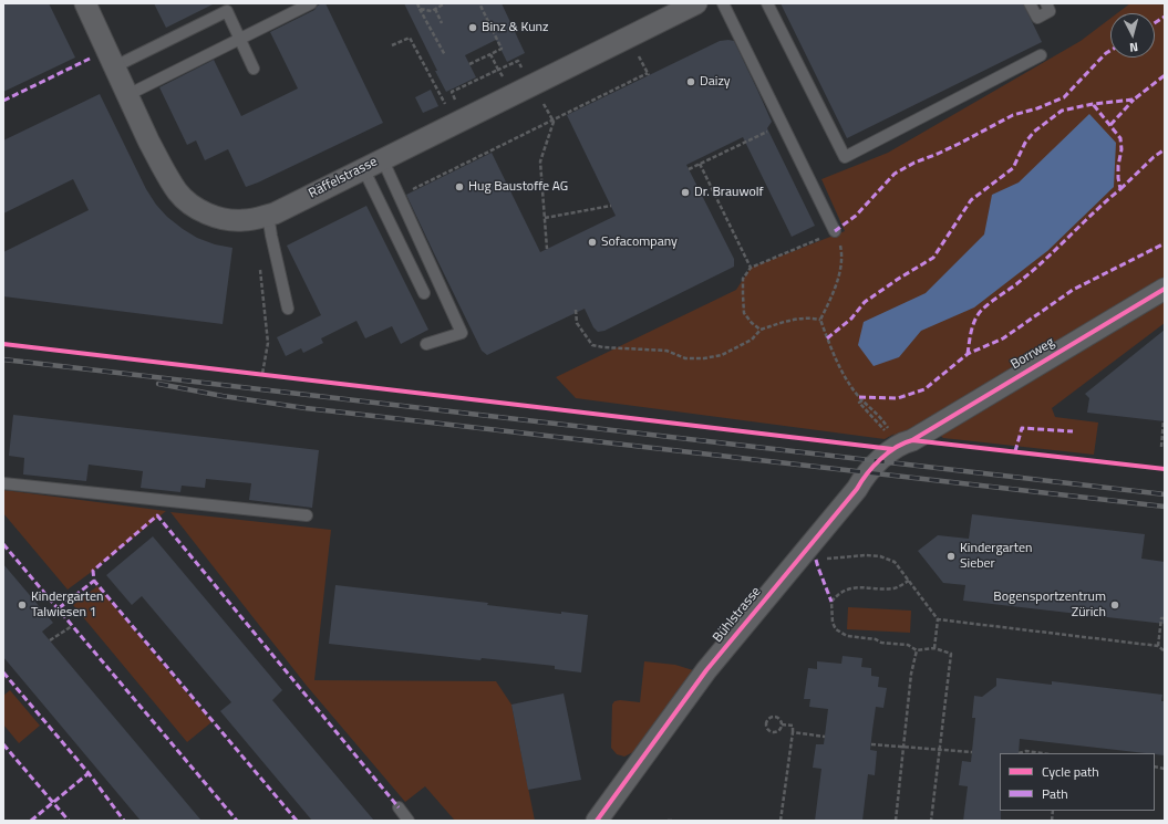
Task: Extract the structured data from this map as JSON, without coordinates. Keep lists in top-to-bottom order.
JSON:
{
  "streets": {
    "street": ["Räffelstrasse", "Borrweg", "Bühlstrasse"]
  },
  "crossings": [
    ["Borrweg", "Bühlstrasse"]
  ],
  "places": [
    "Binz & Kunz",
    "Daizy",
    "Hug Baustoffe AG",
    "Dr. Brauwolf",
    "Sofacompany",
    "Kindergarten Sieber",
    "Kindergarten Talwiesen 1",
    "Bogensportzentrum Zürich"
  ],
  "legend": ["Cycle path", "Path"],
  "north": "bottom"
}
